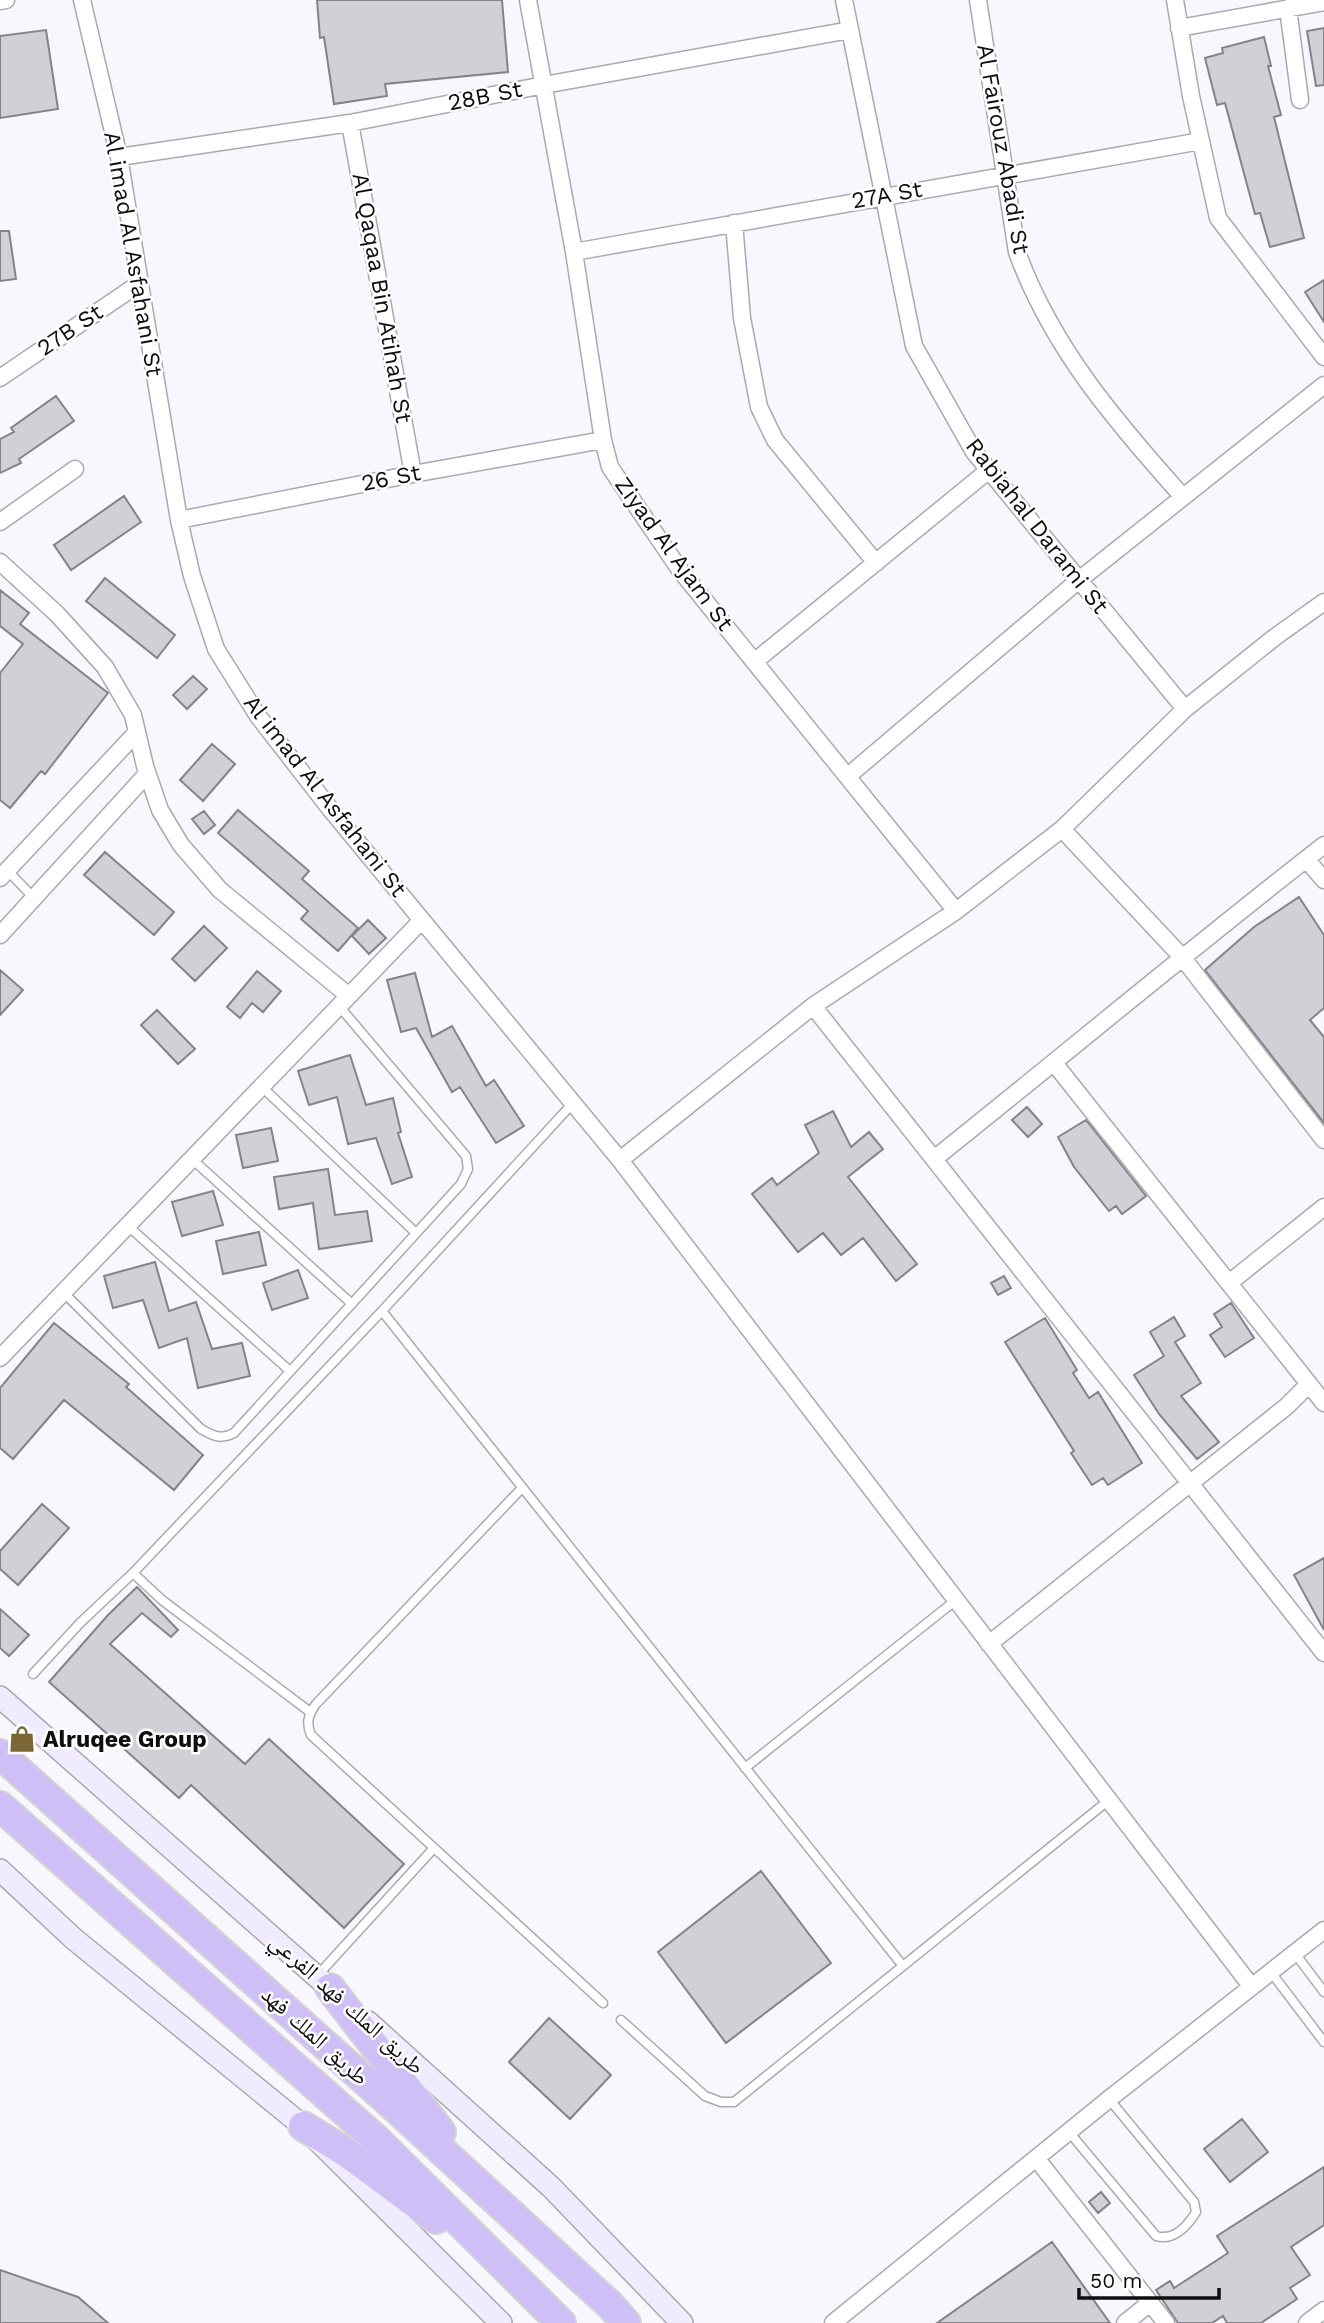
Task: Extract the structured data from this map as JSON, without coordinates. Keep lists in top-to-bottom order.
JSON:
{
  "streets": {
    "highway": ["طريق الملك فهد"],
    "main road": ["طريق الملك فهد الفرعي"],
    "street": [
      "28B St",
      "Al Fairouz Abadi St",
      "27A St",
      "Al imad Al Asfahani St",
      "Al Qaqaa Bin Atihah St",
      "27B St",
      "26 St",
      "Rabiahal Darami St",
      "Ziyad Al Ajam St"
    ]
  },
  "crossings": [
    ["28B St", "Al imad Al Asfahani St"],
    ["28B St", "Al Qaqaa Bin Atihah St"],
    ["28B St", "Rabiahal Darami St"],
    ["28B St", "Ziyad Al Ajam St"],
    ["Al Fairouz Abadi St", "27A St"],
    ["27A St", "Rabiahal Darami St"],
    ["27A St", "Ziyad Al Ajam St"],
    ["Al imad Al Asfahani St", "27B St"],
    ["Al imad Al Asfahani St", "26 St"],
    ["Al Qaqaa Bin Atihah St", "26 St"],
    ["26 St", "Ziyad Al Ajam St"]
  ],
  "places": {
    "shop": ["Alruqee Group"]
  },
  "scale_bar": "50 m"
}
